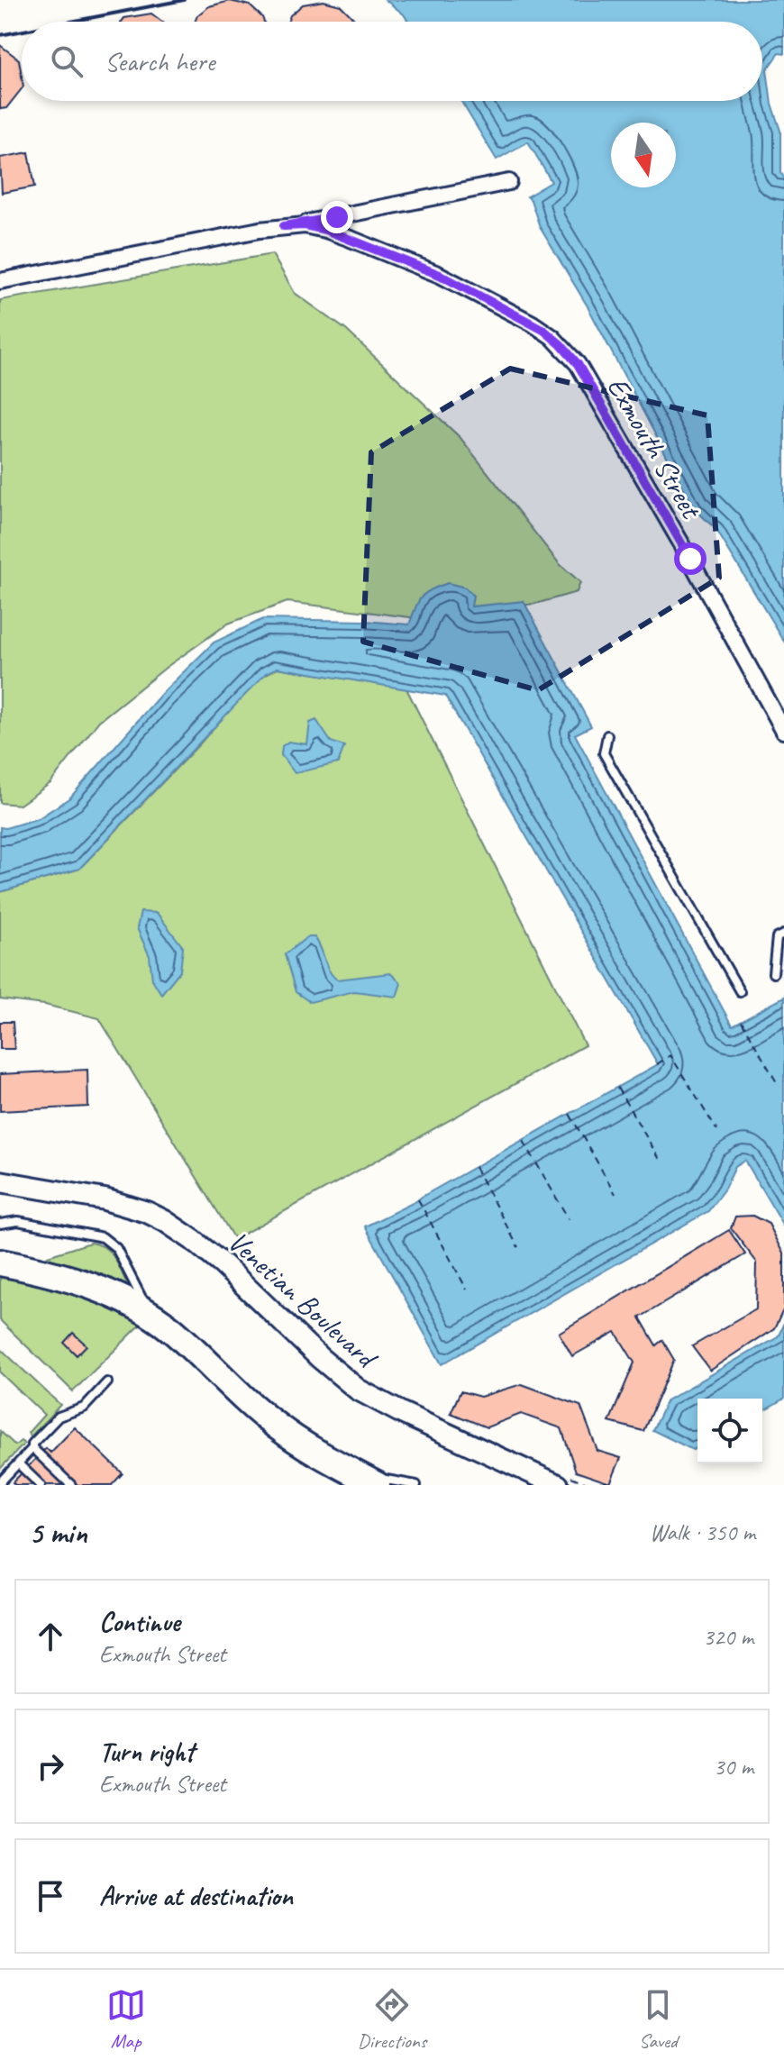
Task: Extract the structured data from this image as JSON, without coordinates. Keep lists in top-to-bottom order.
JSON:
{
  "streets": {
    "street": ["Exmouth Street", "Venetian Boulevard"]
  },
  "north": "bottom",
  "page": {
    "search": "Search here",
    "heading": ["5 min", "Walk · 350 m"],
    "list": [
      ["Continue", "Exmouth Street", "320 m"],
      ["Turn right", "Exmouth Street", "30 m"],
      "Arrive at destination"
    ],
    "nav": ["Map", "Directions", "Saved"]
  }
}
